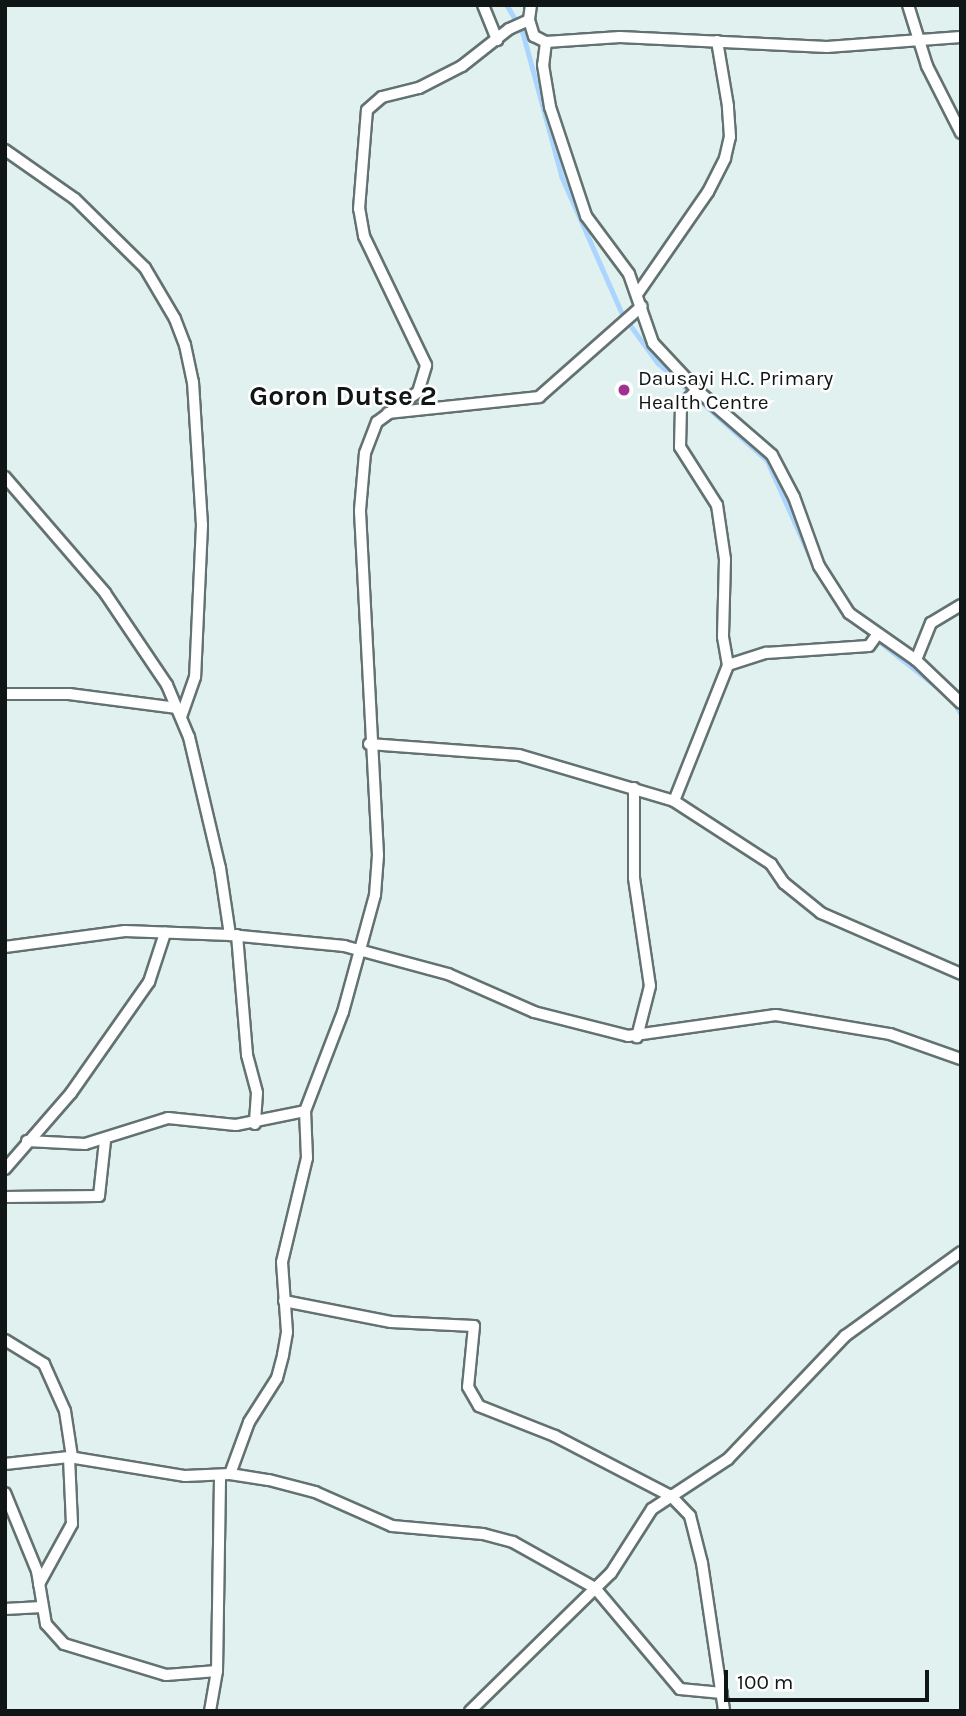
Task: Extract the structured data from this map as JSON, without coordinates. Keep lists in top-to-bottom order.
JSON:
{
  "districts": ["Goron Dutse 2"],
  "places": ["Dausayi H.C. Primary Health Centre"],
  "scale_bar": "100 m"
}
